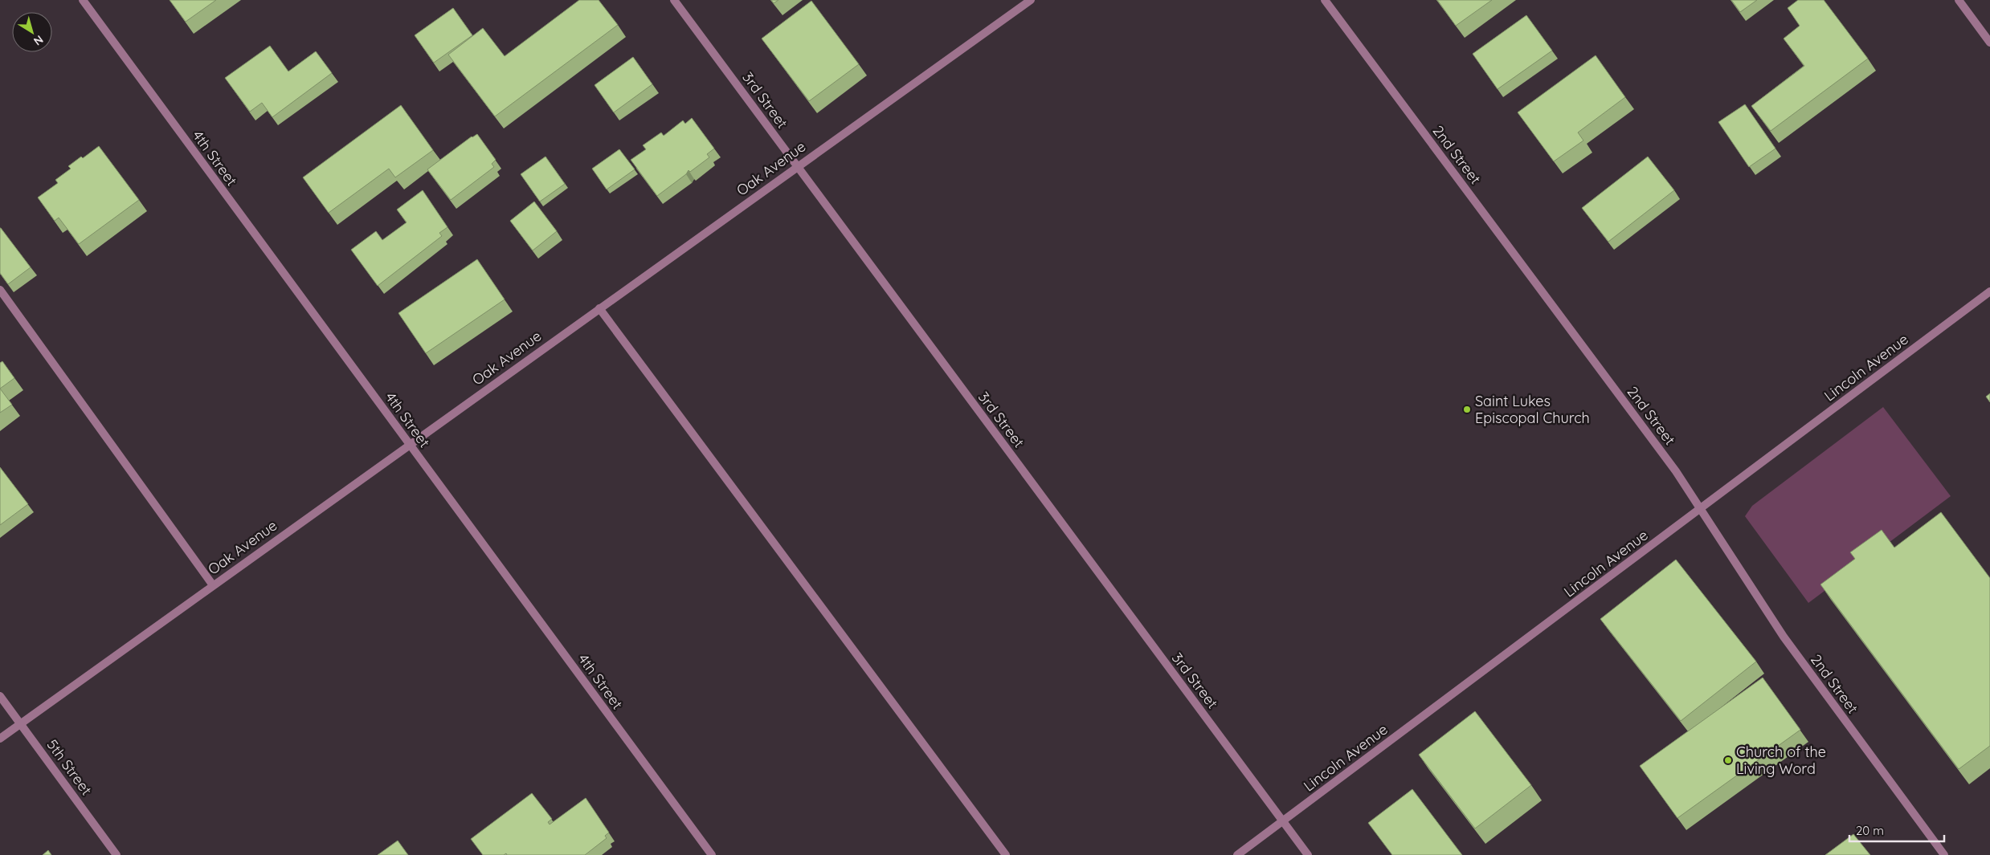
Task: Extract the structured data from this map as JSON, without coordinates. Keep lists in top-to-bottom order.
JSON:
{
  "streets": {
    "street": [
      "3rd Street",
      "2nd Street",
      "4th Street",
      "Oak Avenue",
      "Lincoln Avenue",
      "5th Street"
    ]
  },
  "crossings": [
    ["3rd Street", "Oak Avenue"],
    ["3rd Street", "Lincoln Avenue"],
    ["2nd Street", "Lincoln Avenue"],
    ["4th Street", "Oak Avenue"],
    ["Oak Avenue", "5th Street"]
  ],
  "places": ["Saint Lukes Episcopal Church", "Church of the Living Word"],
  "scale_bar": "20 m",
  "north": "bottom right"
}
